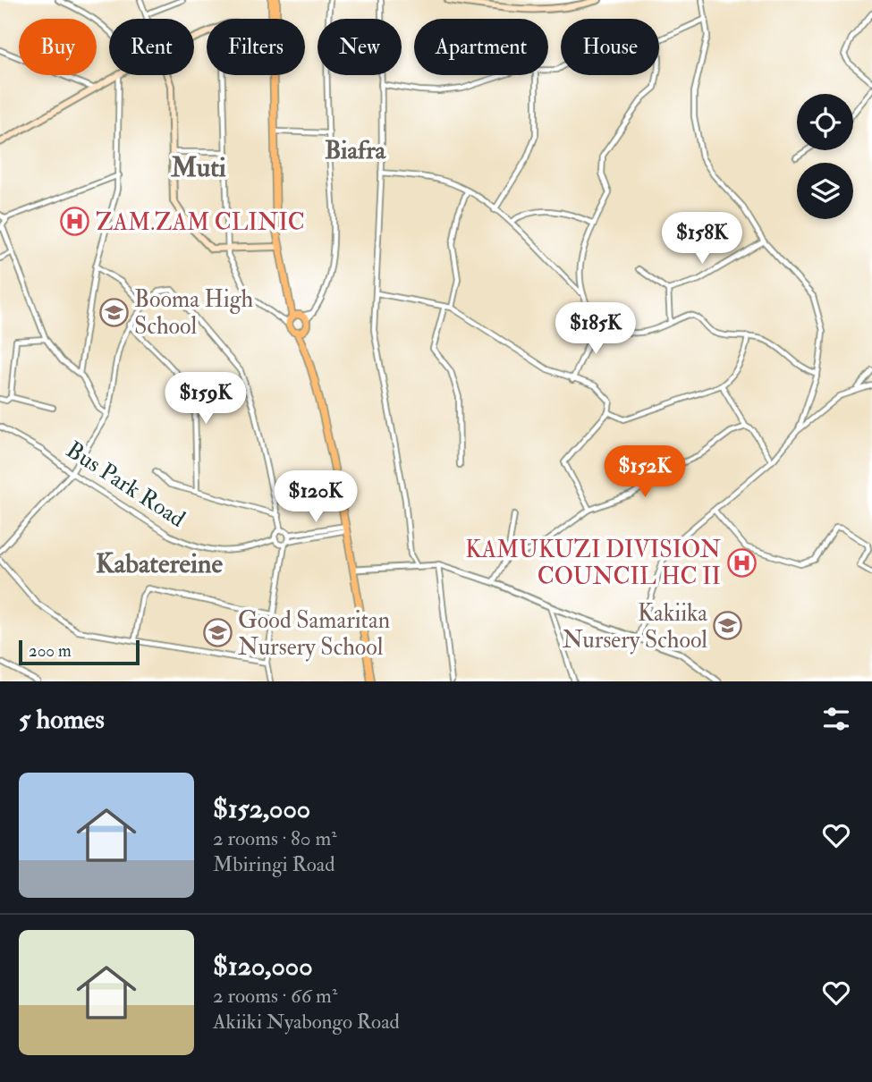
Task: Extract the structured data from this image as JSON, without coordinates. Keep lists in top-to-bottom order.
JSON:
{
  "streets": {
    "street": ["Bus Park Road"]
  },
  "districts": ["Biafra", "Muti", "Kabatereine"],
  "places": {
    "hospital": ["ZAM.ZAM CLINIC", "KAMUKUZI DIVISION COUNCIL HC II"],
    "school or university": ["Booma High School", "Kakiika Nursery School", "Good Samaritan Nursery School"]
  },
  "scale_bar": "200 m",
  "page": {
    "chip": [
      "Buy",
      "Rent",
      "Filters",
      "New",
      "Apartment",
      "House"
    ],
    "price": [
      "$158K",
      "$185K",
      "$159K",
      "$152K",
      "$120K"
    ],
    "scale": "200 m",
    "heading": "5 homes",
    "list": [
      {
        "name": "$152,000",
        "note": "2 rooms · 80 m² · Mbiringi Road"
      },
      {
        "name": "$120,000",
        "note": "2 rooms · 66 m² · Akiiki Nyabongo Road"
      }
    ]
  }
}
